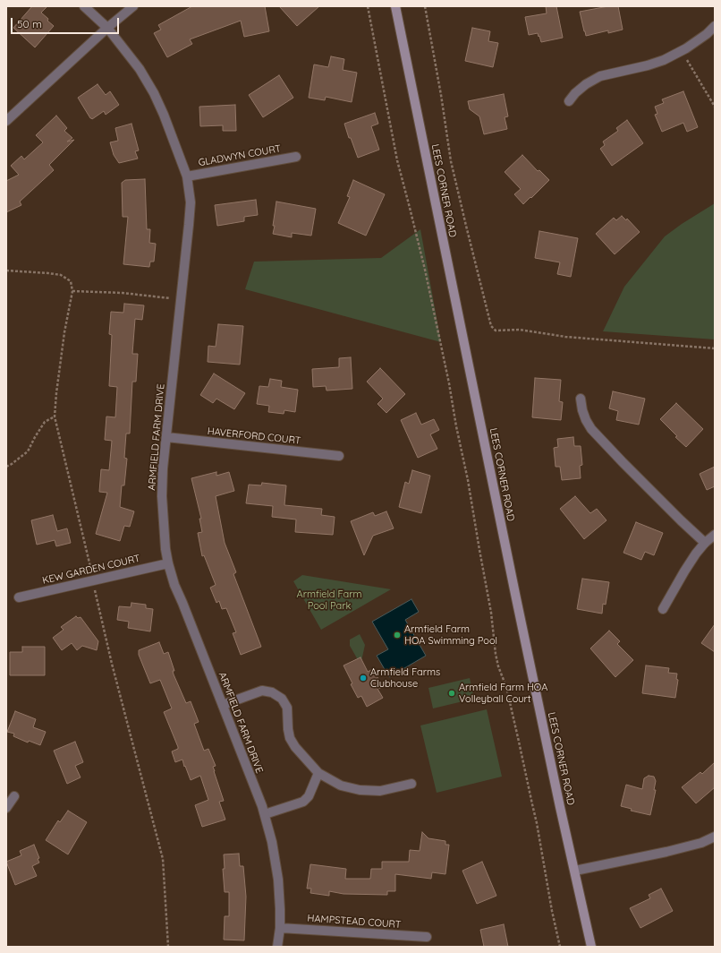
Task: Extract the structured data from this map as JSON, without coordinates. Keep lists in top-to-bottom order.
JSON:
{
  "streets": {
    "street": [
      "GLADWYN COURT",
      "LEES CORNER ROAD",
      "HAVERFORD COURT",
      "ARMFIELD FARM DRIVE",
      "KEW GARDEN COURT",
      "HAMPSTEAD COURT"
    ]
  },
  "crossings": [
    ["GLADWYN COURT", "ARMFIELD FARM DRIVE"],
    ["HAVERFORD COURT", "ARMFIELD FARM DRIVE"],
    ["ARMFIELD FARM DRIVE", "KEW GARDEN COURT"],
    ["ARMFIELD FARM DRIVE", "HAMPSTEAD COURT"]
  ],
  "parks": ["Armfield Farm Pool Park"],
  "places": ["Armfield Farm HOA Swimming Pool", "Armfield Farms Clubhouse", "Armfield Farm HOA Volleyball Court"],
  "scale_bar": "50 m"
}
